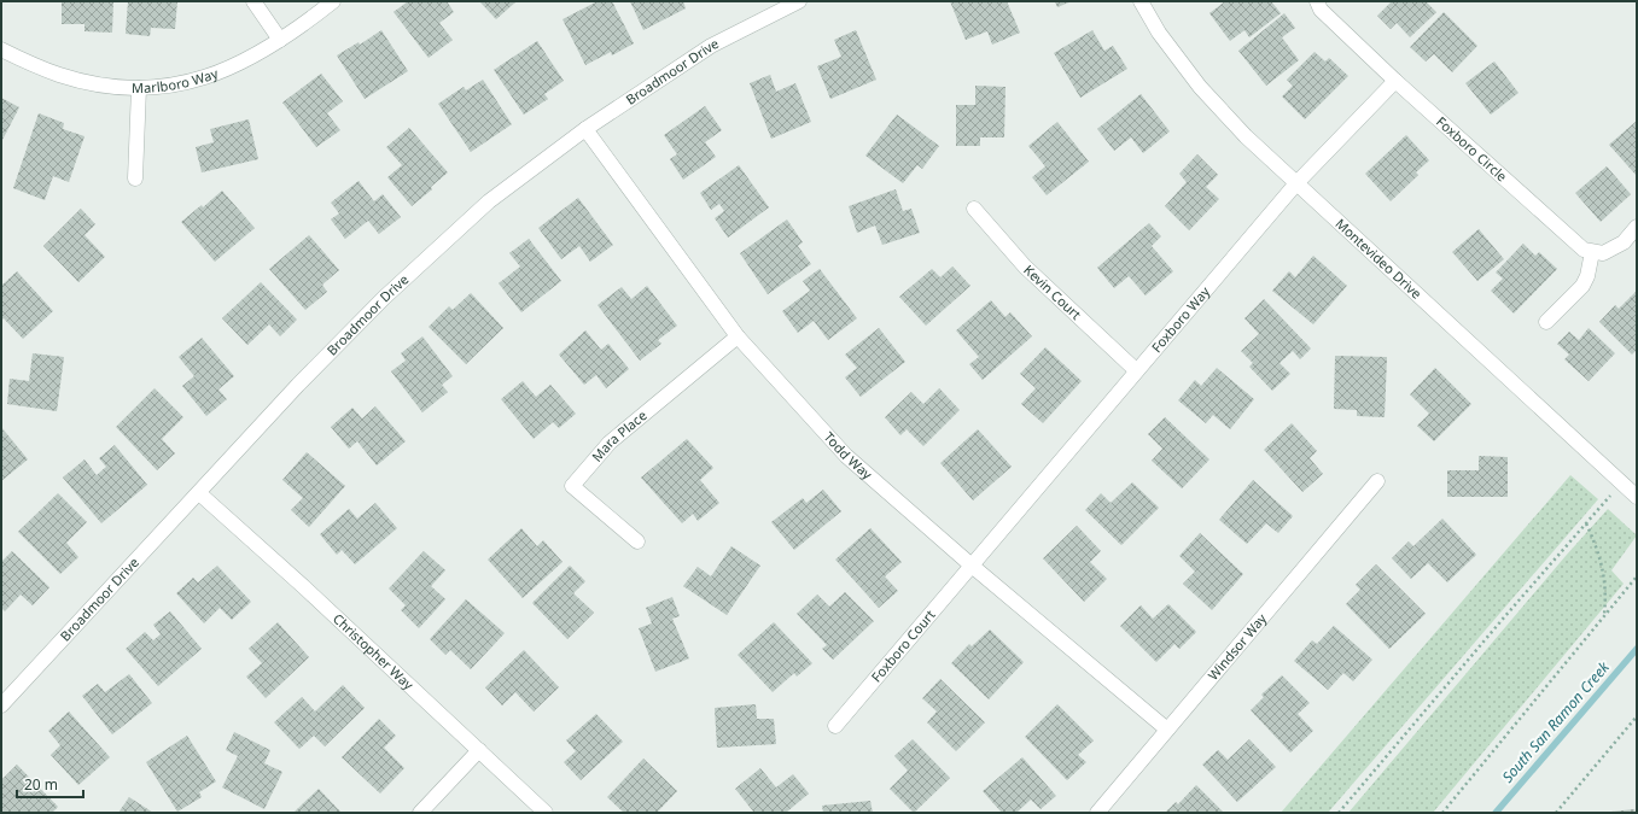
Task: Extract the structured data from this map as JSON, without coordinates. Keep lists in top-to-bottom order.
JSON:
{
  "streets": {
    "street": [
      "Broadmoor Drive",
      "Marlboro Way",
      "Foxboro Circle",
      "Montevideo Drive",
      "Kevin Court",
      "Foxboro Way",
      "Mara Place",
      "Todd Way",
      "Foxboro Court",
      "Windsor Way",
      "Christopher Way"
    ]
  },
  "crossings": [
    ["Broadmoor Drive", "Todd Way"],
    ["Broadmoor Drive", "Christopher Way"],
    ["Foxboro Circle", "Foxboro Way"],
    ["Montevideo Drive", "Foxboro Way"],
    ["Kevin Court", "Foxboro Way"],
    ["Foxboro Way", "Todd Way"],
    ["Foxboro Way", "Foxboro Court"],
    ["Mara Place", "Todd Way"],
    ["Todd Way", "Foxboro Court"],
    ["Todd Way", "Windsor Way"]
  ],
  "water": ["South San Ramon Creek"],
  "scale_bar": "20 m"
}
